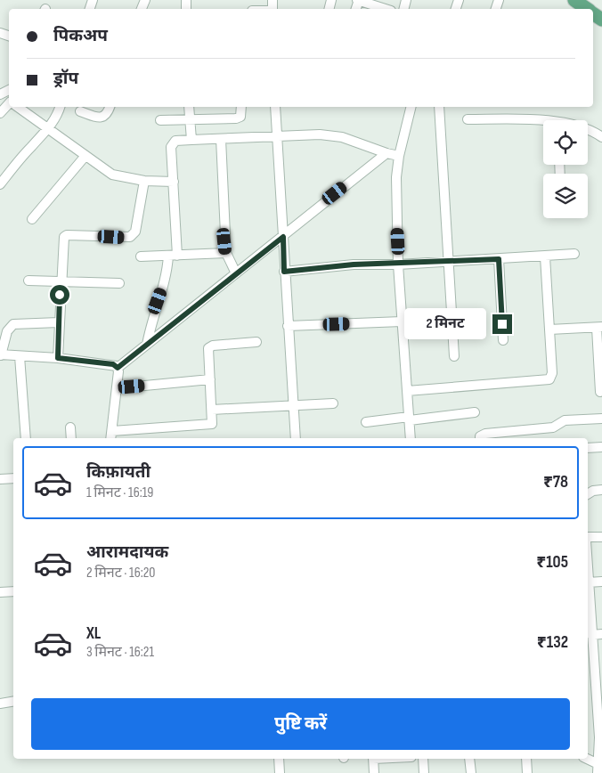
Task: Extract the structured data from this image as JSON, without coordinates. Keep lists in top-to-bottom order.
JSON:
{
  "page": {
    "banner": ["पिकअप", "ड्रॉप"],
    "bubble": "2 मिनट",
    "list": [
      {
        "name": "किफ़ायती",
        "note": "1 मिनट · 16:19",
        "value": "₹78"
      },
      {
        "name": "आरामदायक",
        "note": "2 मिनट · 16:20",
        "value": "₹105"
      },
      {
        "name": "XL",
        "note": "3 मिनट · 16:21",
        "value": "₹132"
      }
    ],
    "buttons": "पुष्टि करें"
  }
}
